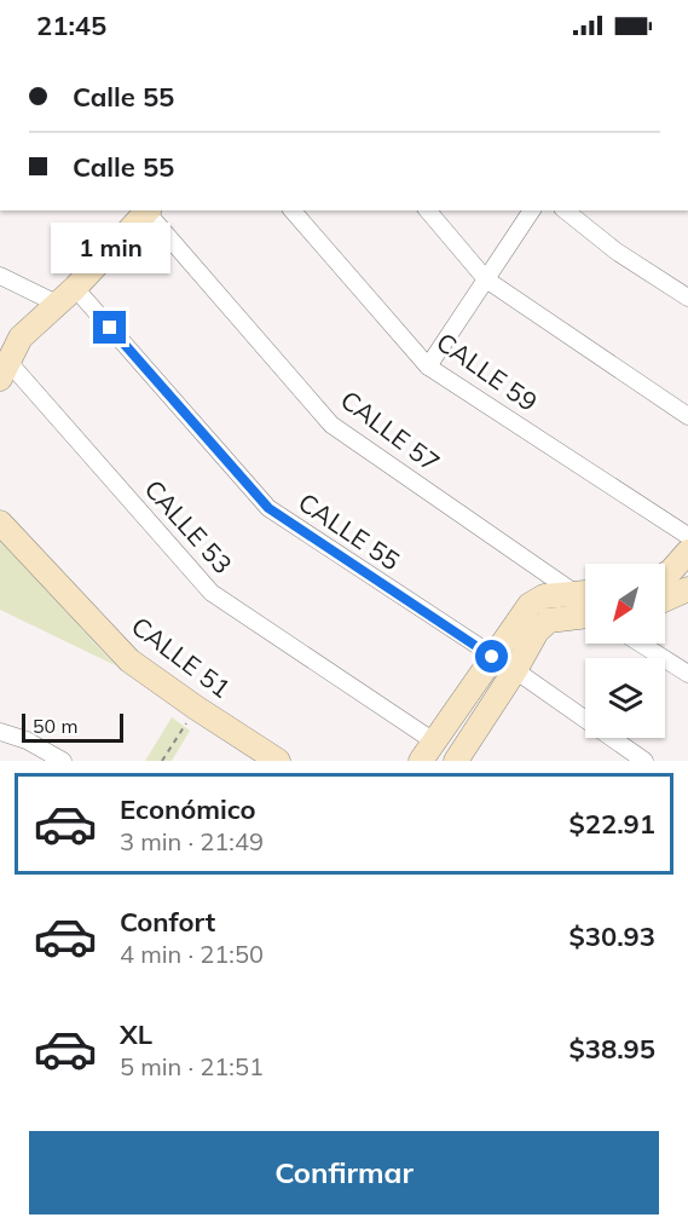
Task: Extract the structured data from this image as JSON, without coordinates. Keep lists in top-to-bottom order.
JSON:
{
  "streets": {
    "street": [
      "CALLE 59",
      "CALLE 57",
      "CALLE 53",
      "CALLE 55",
      "CALLE 51"
    ]
  },
  "scale_bar": "50 m",
  "north": "bottom left",
  "page": {
    "status": "21:45",
    "banner": ["Calle 55", "Calle 55"],
    "bubble": "1 min",
    "scale": "50 m",
    "list": [
      {
        "name": "Económico",
        "note": "3 min · 21:49",
        "value": "$22.91"
      },
      {
        "name": "Confort",
        "note": "4 min · 21:50",
        "value": "$30.93"
      },
      {
        "name": "XL",
        "note": "5 min · 21:51",
        "value": "$38.95"
      }
    ],
    "buttons": "Confirmar"
  }
}
